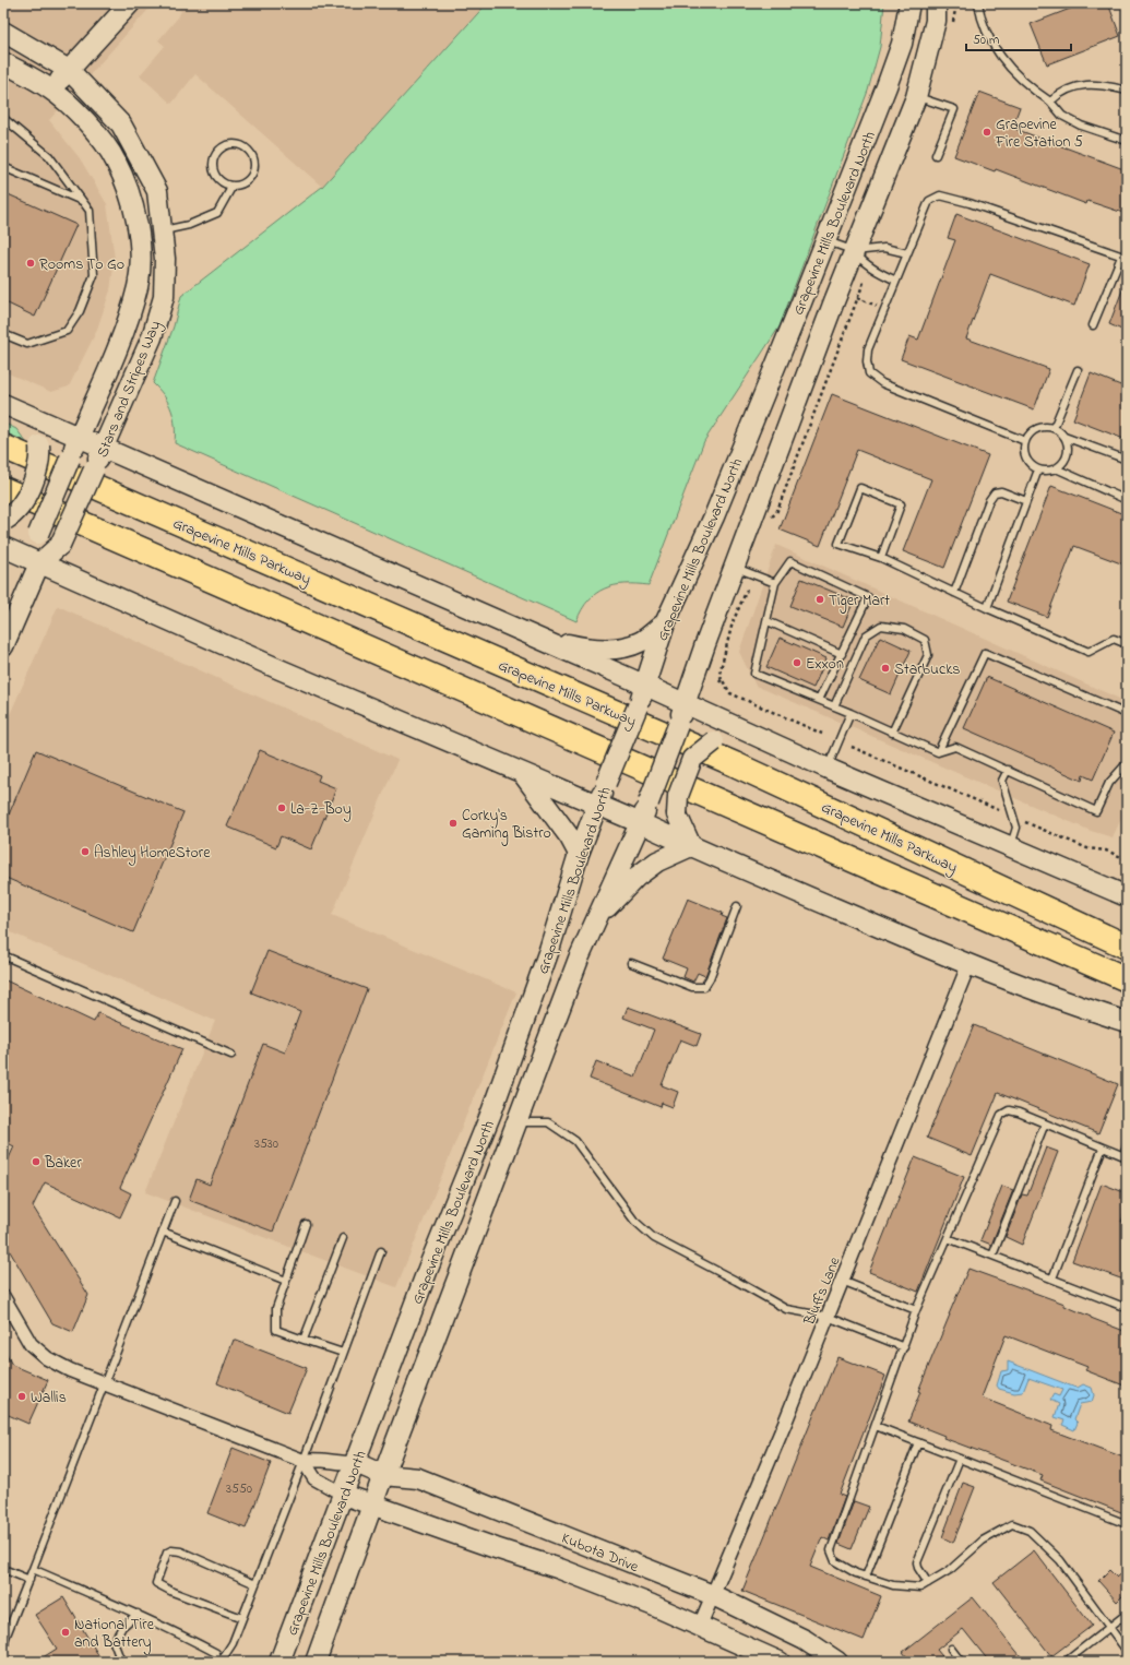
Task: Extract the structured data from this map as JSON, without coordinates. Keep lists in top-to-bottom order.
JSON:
{
  "streets": {
    "highway": ["Grapevine Mills Parkway"],
    "main road": ["Grapevine Mills Boulevard North", "Stars and Stripes Way", "Kubota Drive"],
    "street": ["Bluffs Lane"]
  },
  "crossings": [
    ["Grapevine Mills Boulevard North", "Kubota Drive"],
    ["Bluffs Lane", "Kubota Drive"]
  ],
  "places": [
    "Grapevine Fire Station 5",
    "Rooms To Go",
    "Tiger Mart",
    "Exxon",
    "Starbucks",
    "La-Z-Boy",
    "Corky's Gaming Bistro",
    "Ashley HomeStore",
    "Baker",
    "Wallis",
    "National Tire and Battery"
  ],
  "house_numbers": ["3530", "3550"],
  "scale_bar": "50 m"
}
